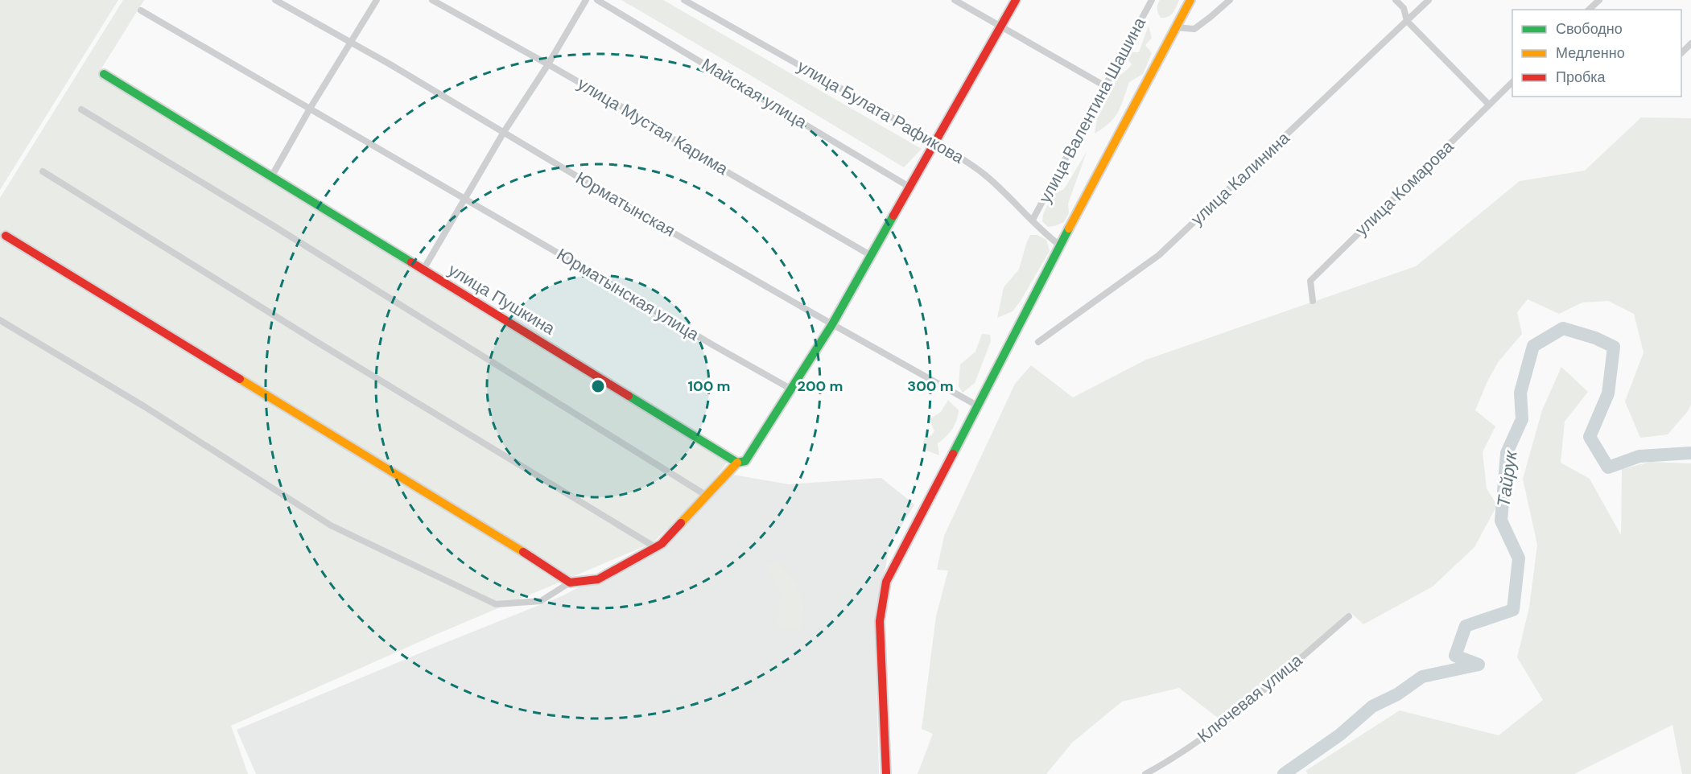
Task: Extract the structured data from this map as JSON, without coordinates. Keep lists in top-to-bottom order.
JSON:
{
  "streets": {
    "street": [
      "Майская улица",
      "улица Валентина Шашина",
      "улица Булата Рафикова",
      "улица Мустая Карима",
      "улица Калинина",
      "улица Комарова",
      "Юрматынская",
      "Юрматынская улица",
      "улица Пушкина",
      "Ключевая улица"
    ]
  },
  "crossings": [
    ["улица Валентина Шашина", "улица Булата Рафикова"]
  ],
  "water": ["Тайрук"],
  "legend": ["Свободно", "Медленно", "Пробка"],
  "rings": ["100 m", "200 m", "300 m"]
}
